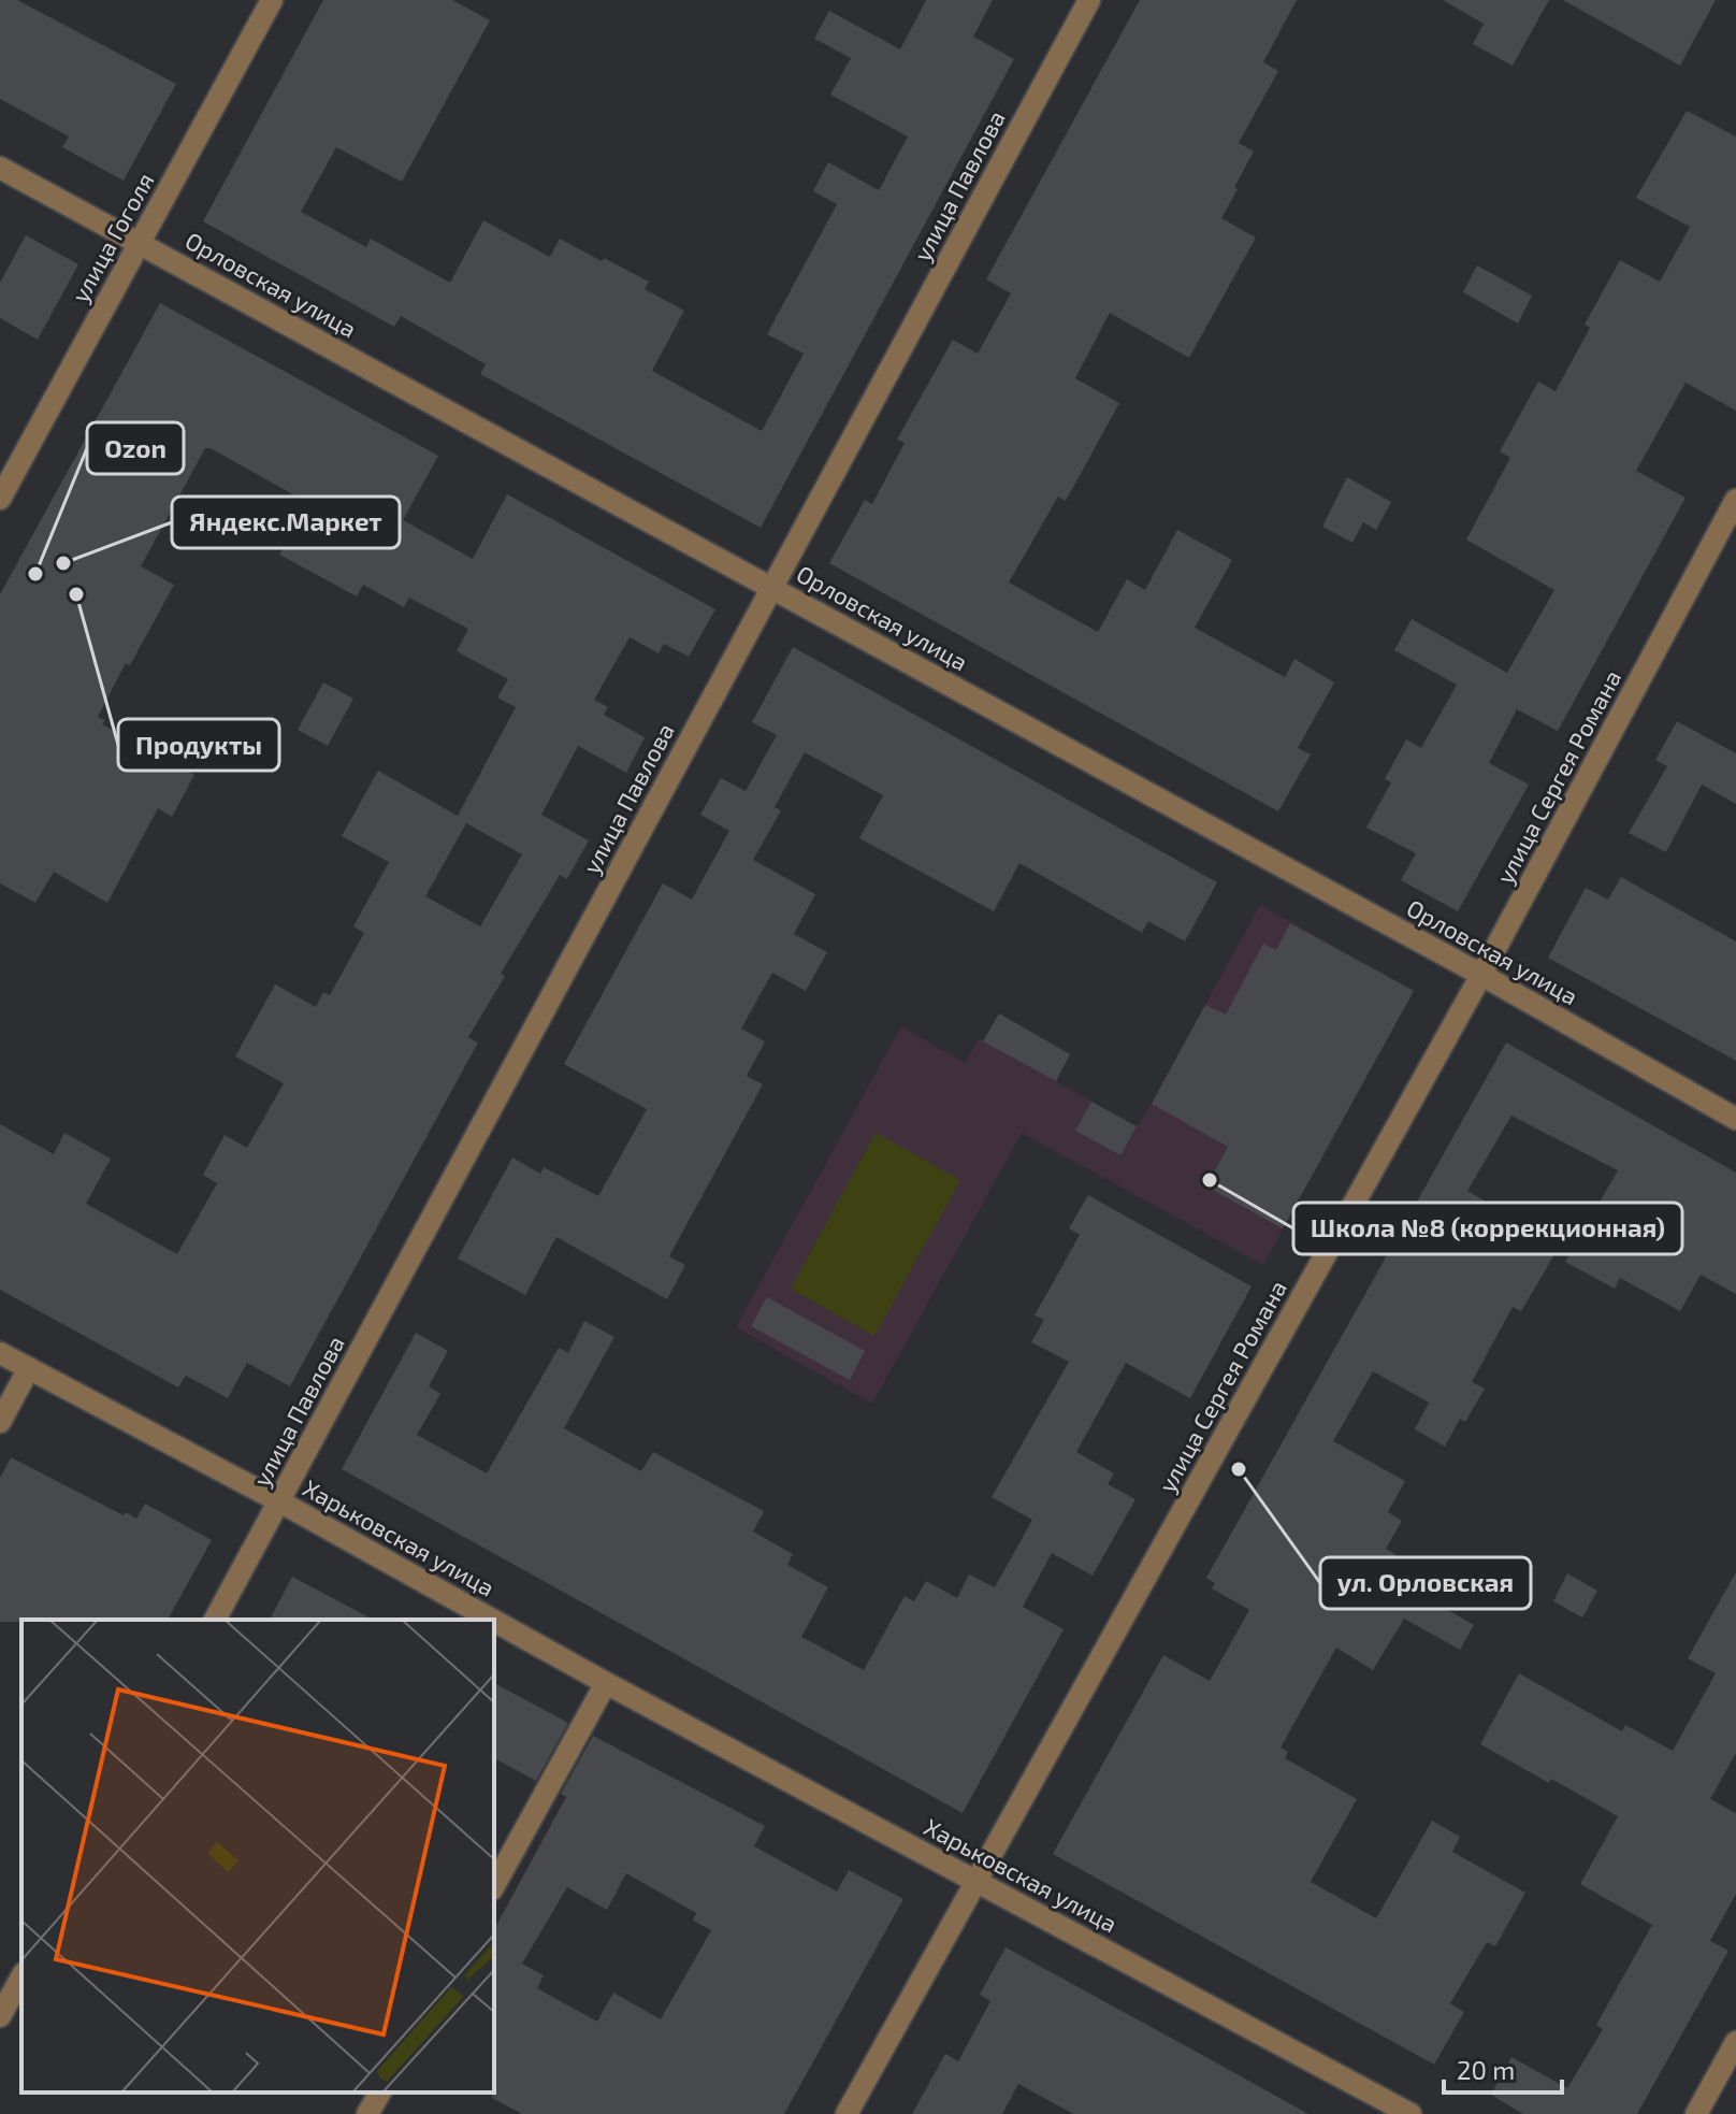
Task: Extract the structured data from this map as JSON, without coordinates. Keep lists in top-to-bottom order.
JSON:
{
  "streets": {
    "street": [
      "улица Павлова",
      "улица Гоголя",
      "Орловская улица",
      "улица Сергея Романа",
      "Харьковская улица"
    ]
  },
  "crossings": [
    ["улица Павлова", "Орловская улица"],
    ["улица Павлова", "Харьковская улица"],
    ["улица Гоголя", "Орловская улица"],
    ["Орловская улица", "улица Сергея Романа"],
    ["улица Сергея Романа", "Харьковская улица"]
  ],
  "places": [
    "Яндекс.Маркет",
    "Ozon",
    "Продукты",
    "Школа №8 (коррекционная)",
    "ул. Орловская"
  ],
  "scale_bar": "20 m"
}
